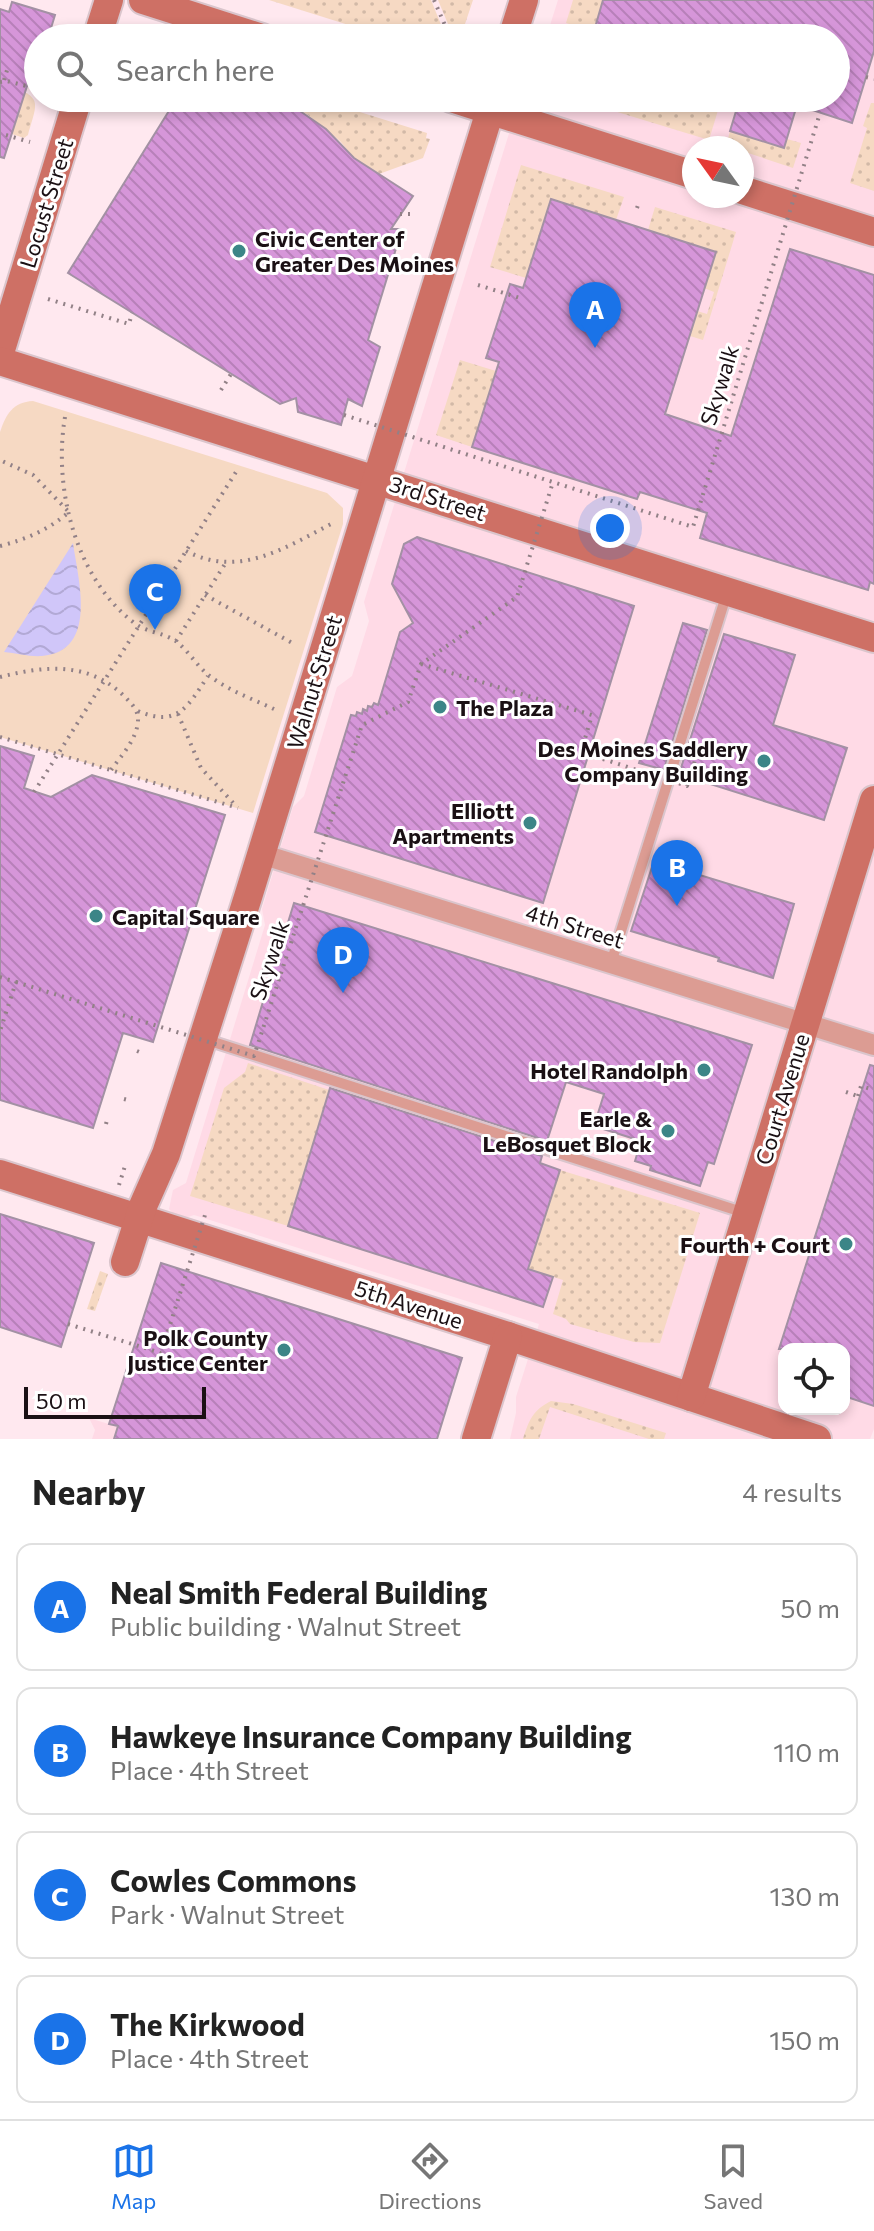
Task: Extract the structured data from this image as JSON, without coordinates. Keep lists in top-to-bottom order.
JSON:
{
  "streets": {
    "street": [
      "Locust Street",
      "3rd Street",
      "Walnut Street",
      "4th Street",
      "Court Avenue",
      "5th Avenue"
    ],
    "path": ["Skywalk"]
  },
  "crossings": [
    ["3rd Street", "Walnut Street"],
    ["Walnut Street", "4th Street"],
    ["Walnut Street", "5th Avenue"],
    ["4th Street", "Court Avenue"],
    ["Court Avenue", "5th Avenue"]
  ],
  "places": [
    "Civic Center of Greater Des Moines",
    "The Plaza",
    "Des Moines Saddlery Company Building",
    "Elliott Apartments",
    "Capital Square",
    "Hotel Randolph",
    "Earle & LeBosquet Block",
    "Fourth + Court",
    "Polk County Justice Center"
  ],
  "scale_bar": "50 m",
  "north": "top left",
  "page": {
    "search": "Search here",
    "pins": [
      "A",
      "C",
      "B",
      "D"
    ],
    "scale": "50 m",
    "heading": ["Nearby", "4 results"],
    "list": [
      {
        "mark": "A",
        "name": "Neal Smith Federal Building",
        "note": "Public building · Walnut Street",
        "value": "50 m"
      },
      {
        "mark": "B",
        "name": "Hawkeye Insurance Company Building",
        "note": "Place · 4th Street",
        "value": "110 m"
      },
      {
        "mark": "C",
        "name": "Cowles Commons",
        "note": "Park · Walnut Street",
        "value": "130 m"
      },
      {
        "mark": "D",
        "name": "The Kirkwood",
        "note": "Place · 4th Street",
        "value": "150 m"
      }
    ],
    "nav": ["Map", "Directions", "Saved"]
  }
}
